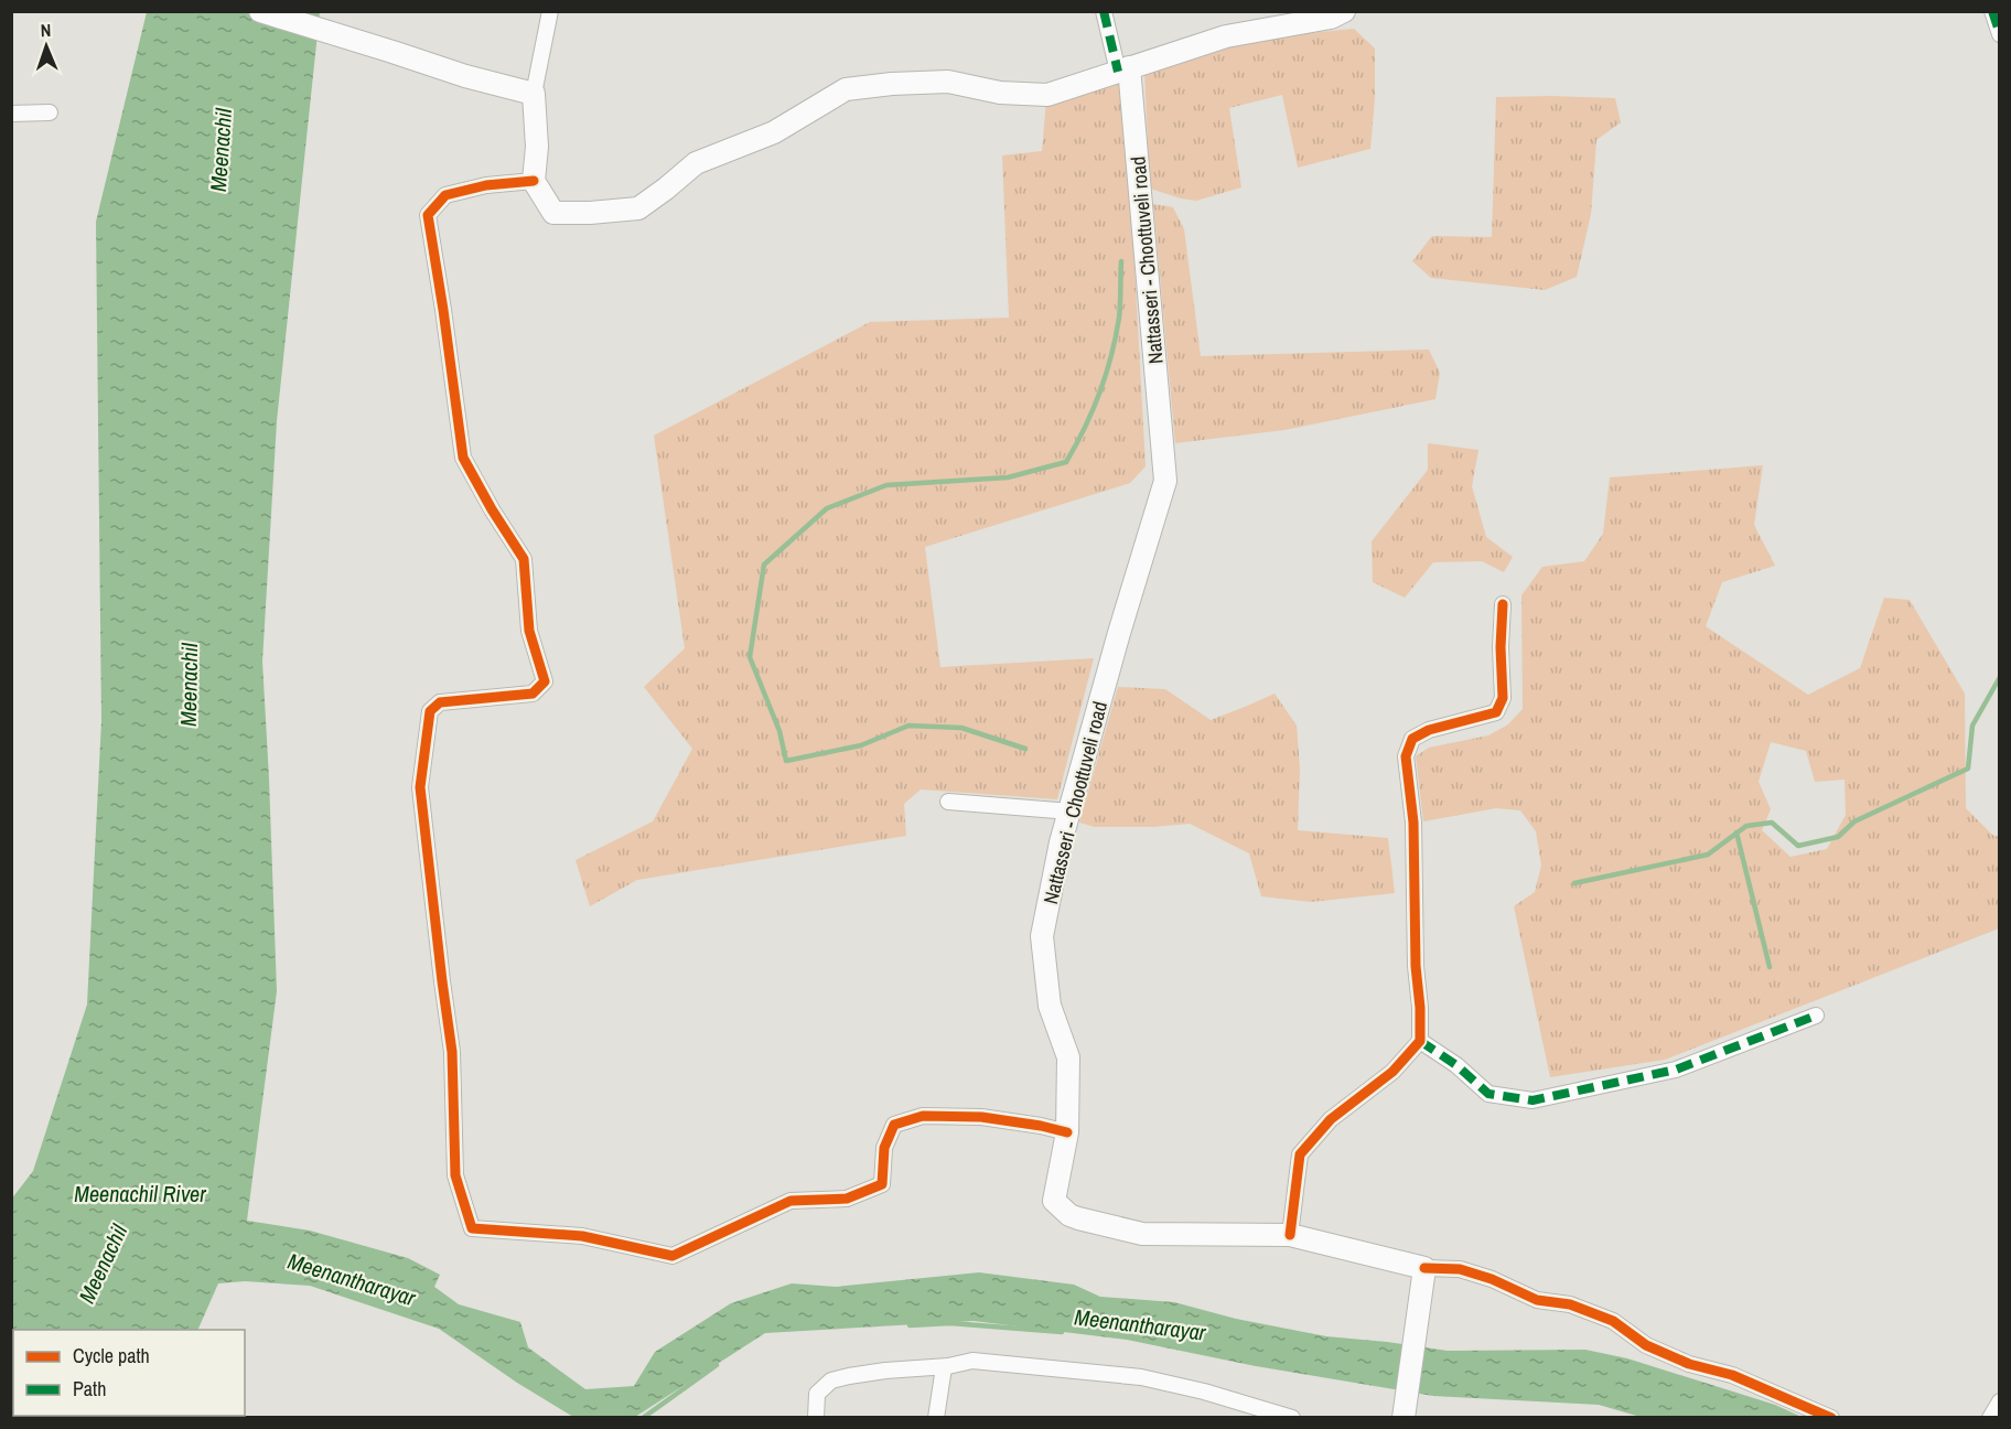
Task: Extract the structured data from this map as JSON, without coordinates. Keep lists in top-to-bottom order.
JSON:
{
  "streets": {
    "main road": ["Nattasseri - Choottuveli road"]
  },
  "water": ["Meenachil", "Meenachil River", "Meenantharayar"],
  "legend": ["Cycle path", "Path"],
  "north": "top"
}
